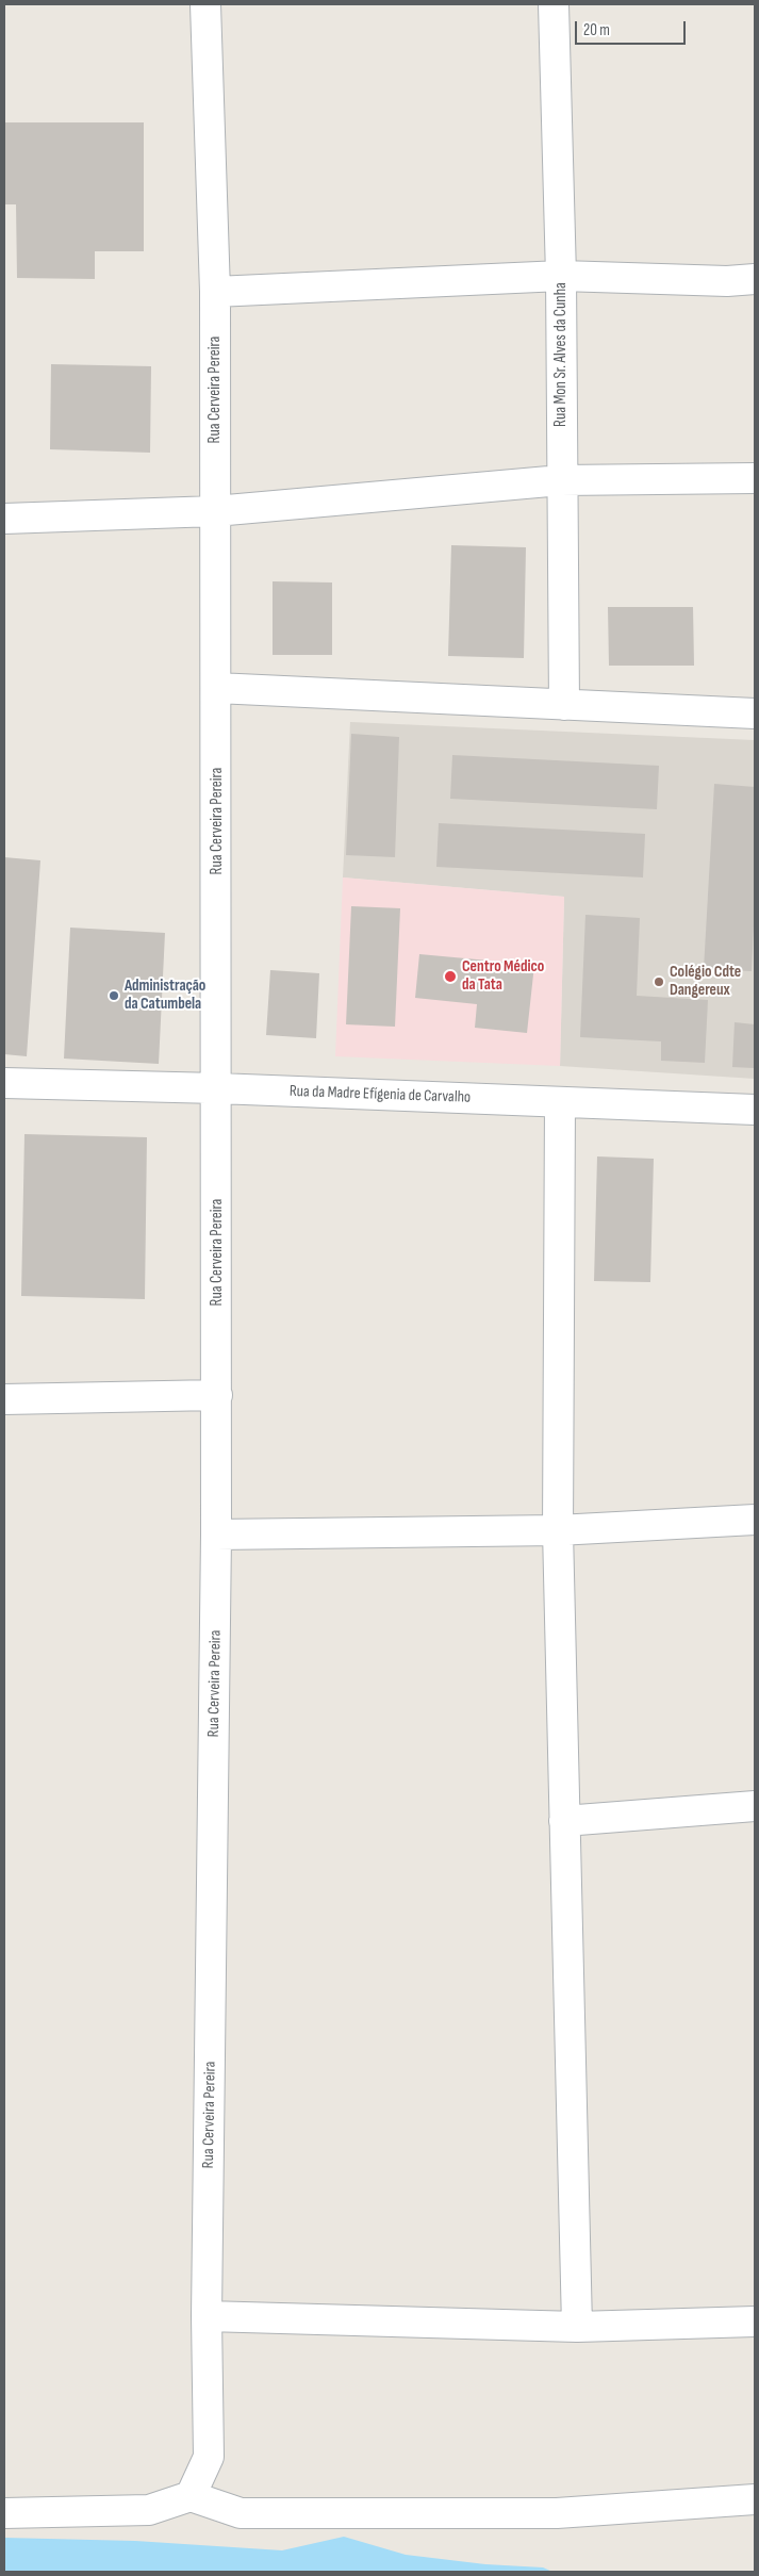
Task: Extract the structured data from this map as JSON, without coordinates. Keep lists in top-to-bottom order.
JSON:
{
  "streets": {
    "street": ["Rua Mon Sr. Alves da Cunha", "Rua Cerveira Pereira", "Rua da Madre Efígenia de Carvalho"]
  },
  "crossings": [
    ["Rua Cerveira Pereira", "Rua da Madre Efígenia de Carvalho"]
  ],
  "places": ["Centro Médico da Tata", "Colégio Cdte Dangereux", "Administração da Catumbela"],
  "scale_bar": "20 m"
}
